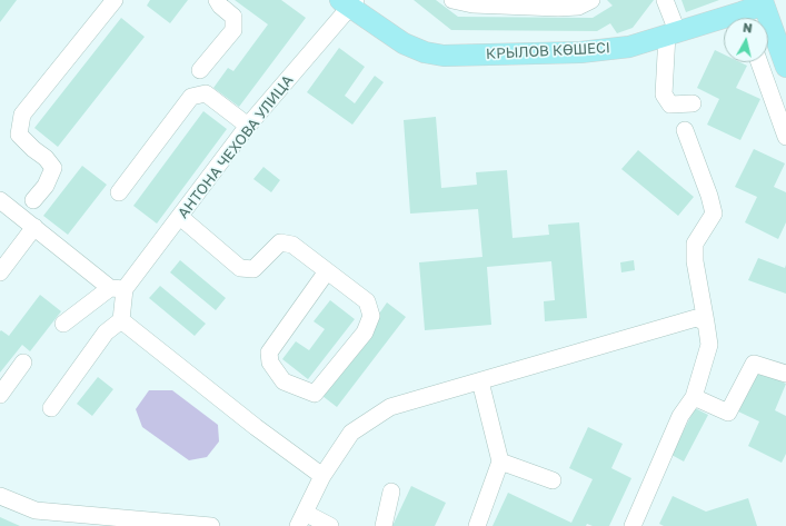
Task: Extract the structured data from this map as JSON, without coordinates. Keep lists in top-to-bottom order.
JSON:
{
  "streets": {
    "main road": ["КРЫЛОВ КӨШЕСІ"],
    "lane": ["АНТОНА ЧЕХОВА УЛИЦА"]
  },
  "crossings": [
    ["КРЫЛОВ КӨШЕСІ", "АНТОНА ЧЕХОВА УЛИЦА"]
  ],
  "north": "top"
}
